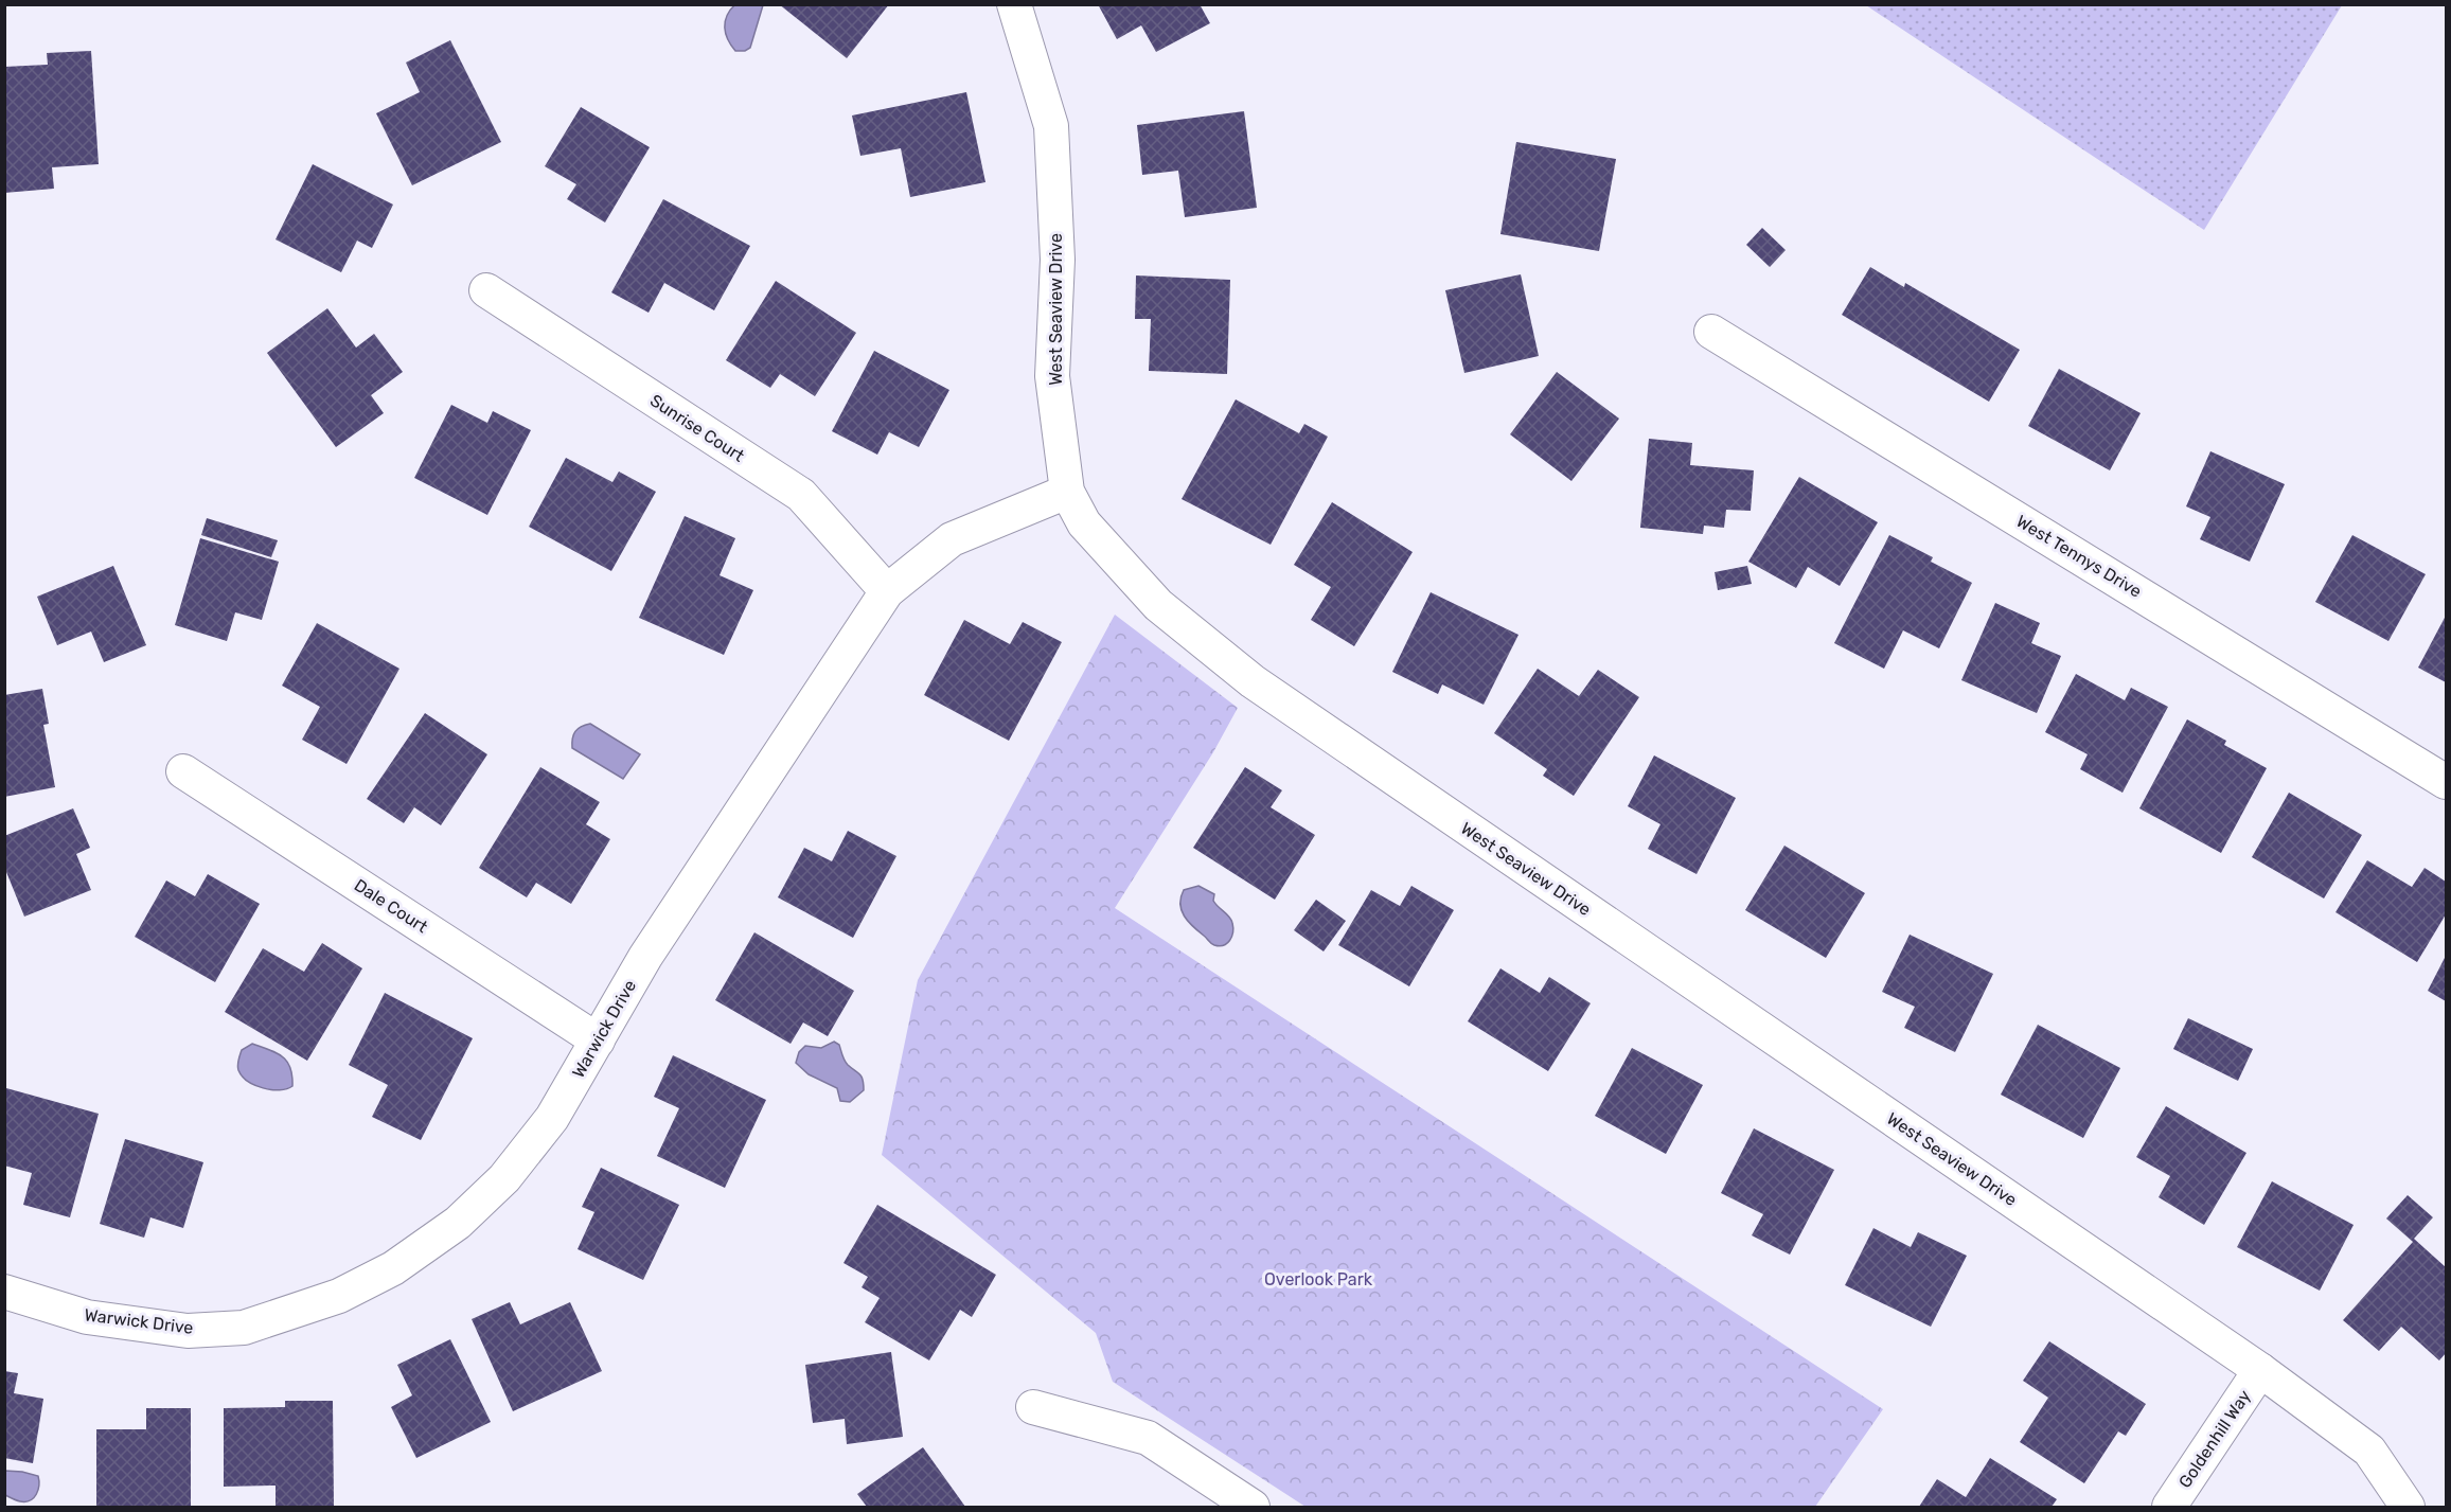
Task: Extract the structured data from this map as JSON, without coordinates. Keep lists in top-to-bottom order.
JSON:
{
  "streets": {
    "street": [
      "West Seaview Drive",
      "Sunrise Court",
      "West Tennys Drive",
      "Dale Court",
      "Warwick Drive",
      "Goldenhill Way"
    ]
  },
  "crossings": [
    ["West Seaview Drive", "Warwick Drive"],
    ["West Seaview Drive", "Goldenhill Way"],
    ["Sunrise Court", "Warwick Drive"],
    ["Dale Court", "Warwick Drive"]
  ],
  "parks": ["Overlook Park"]
}
